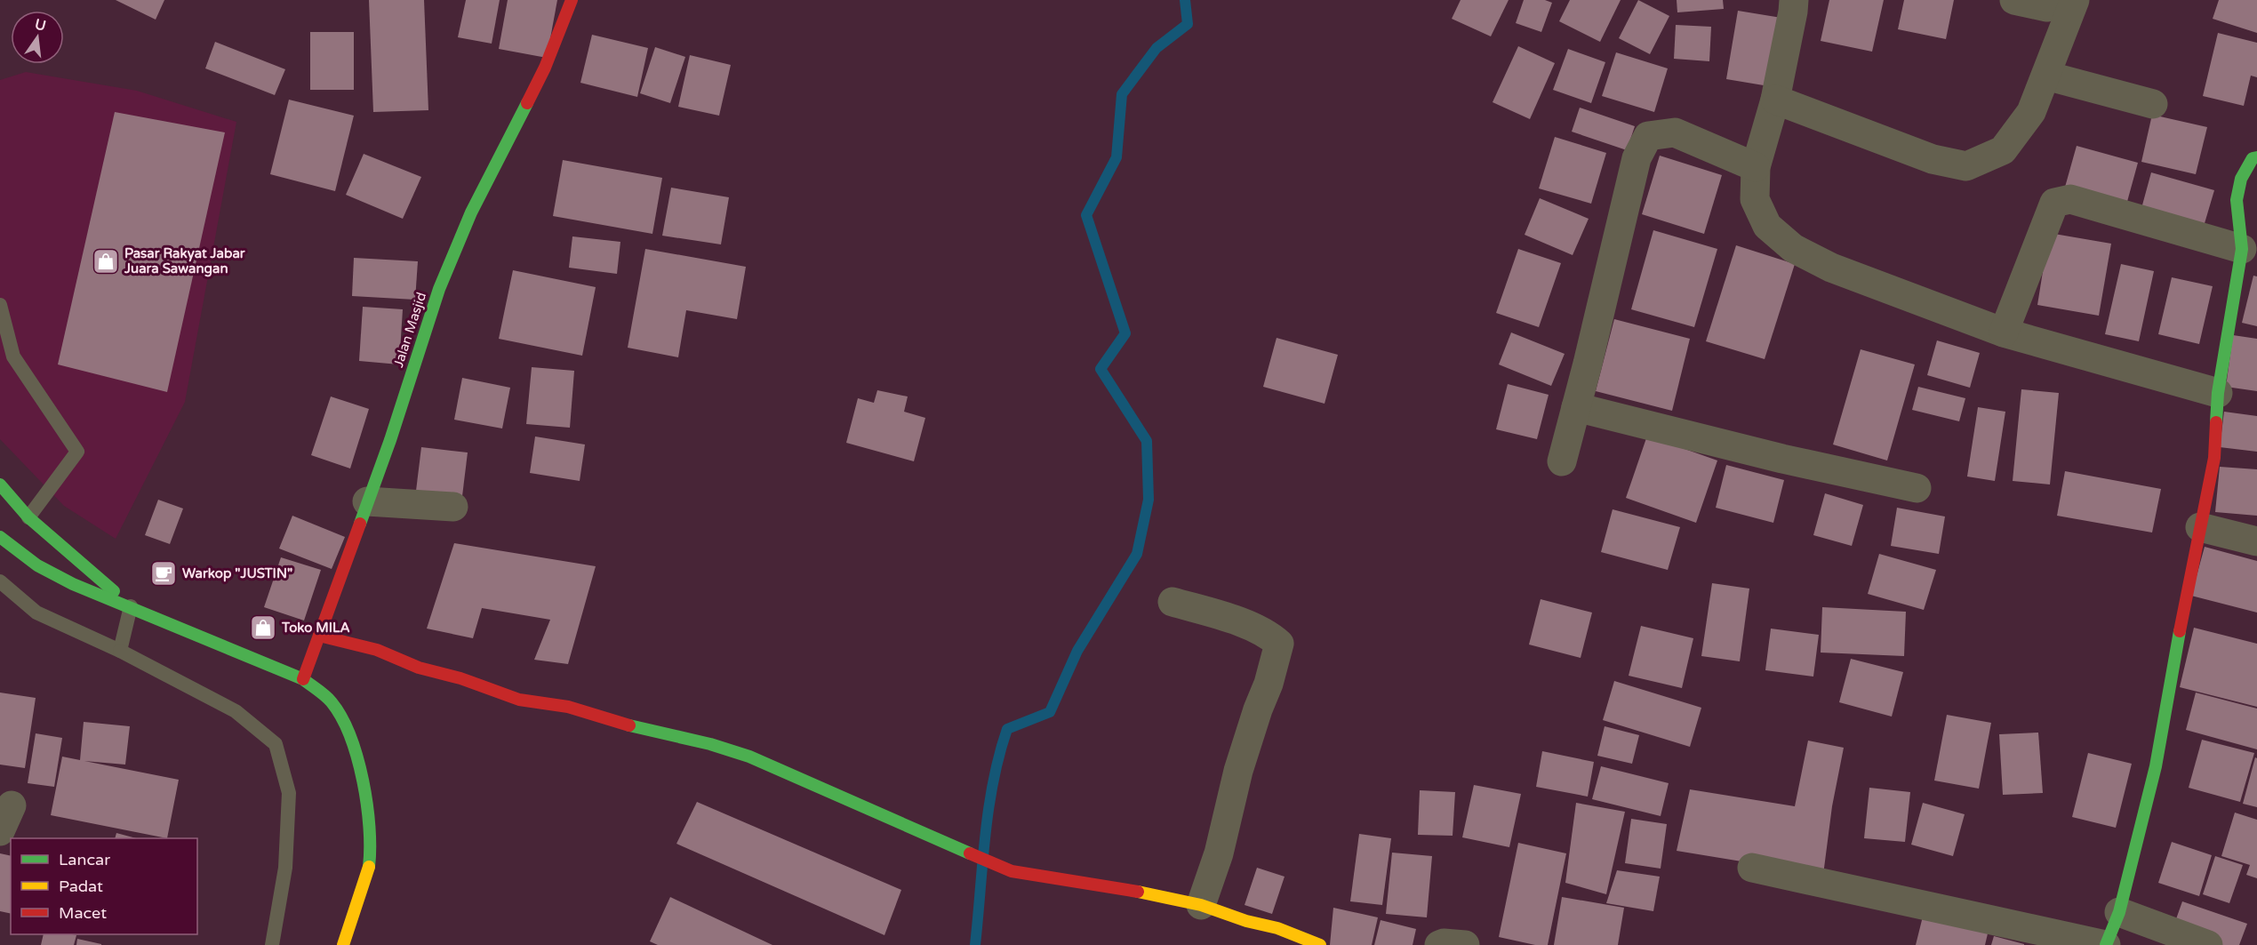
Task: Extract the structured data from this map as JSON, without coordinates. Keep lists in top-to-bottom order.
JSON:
{
  "streets": {
    "street": ["Jalan Masjid"]
  },
  "places": {
    "shop": ["Pasar Rakyat Jabar Juara Sawangan", "Toko MILA"],
    "cafe": ["Warkop \"JUSTIN\""]
  },
  "legend": ["Lancar", "Padat", "Macet"],
  "north": "top"
}
